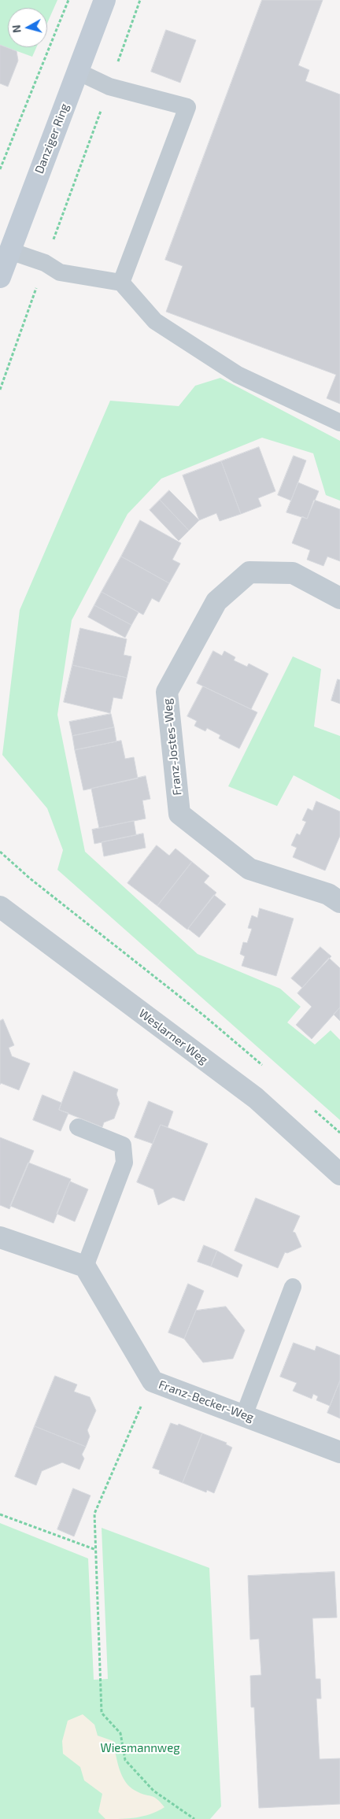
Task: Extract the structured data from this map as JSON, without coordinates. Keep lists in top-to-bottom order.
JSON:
{
  "streets": {
    "main road": ["Danziger Ring"],
    "street": ["Franz-Jostes-Weg", "Weslarner Weg", "Franz-Becker-Weg"]
  },
  "parks": ["Wiesmannweg"],
  "north": "left"
}
